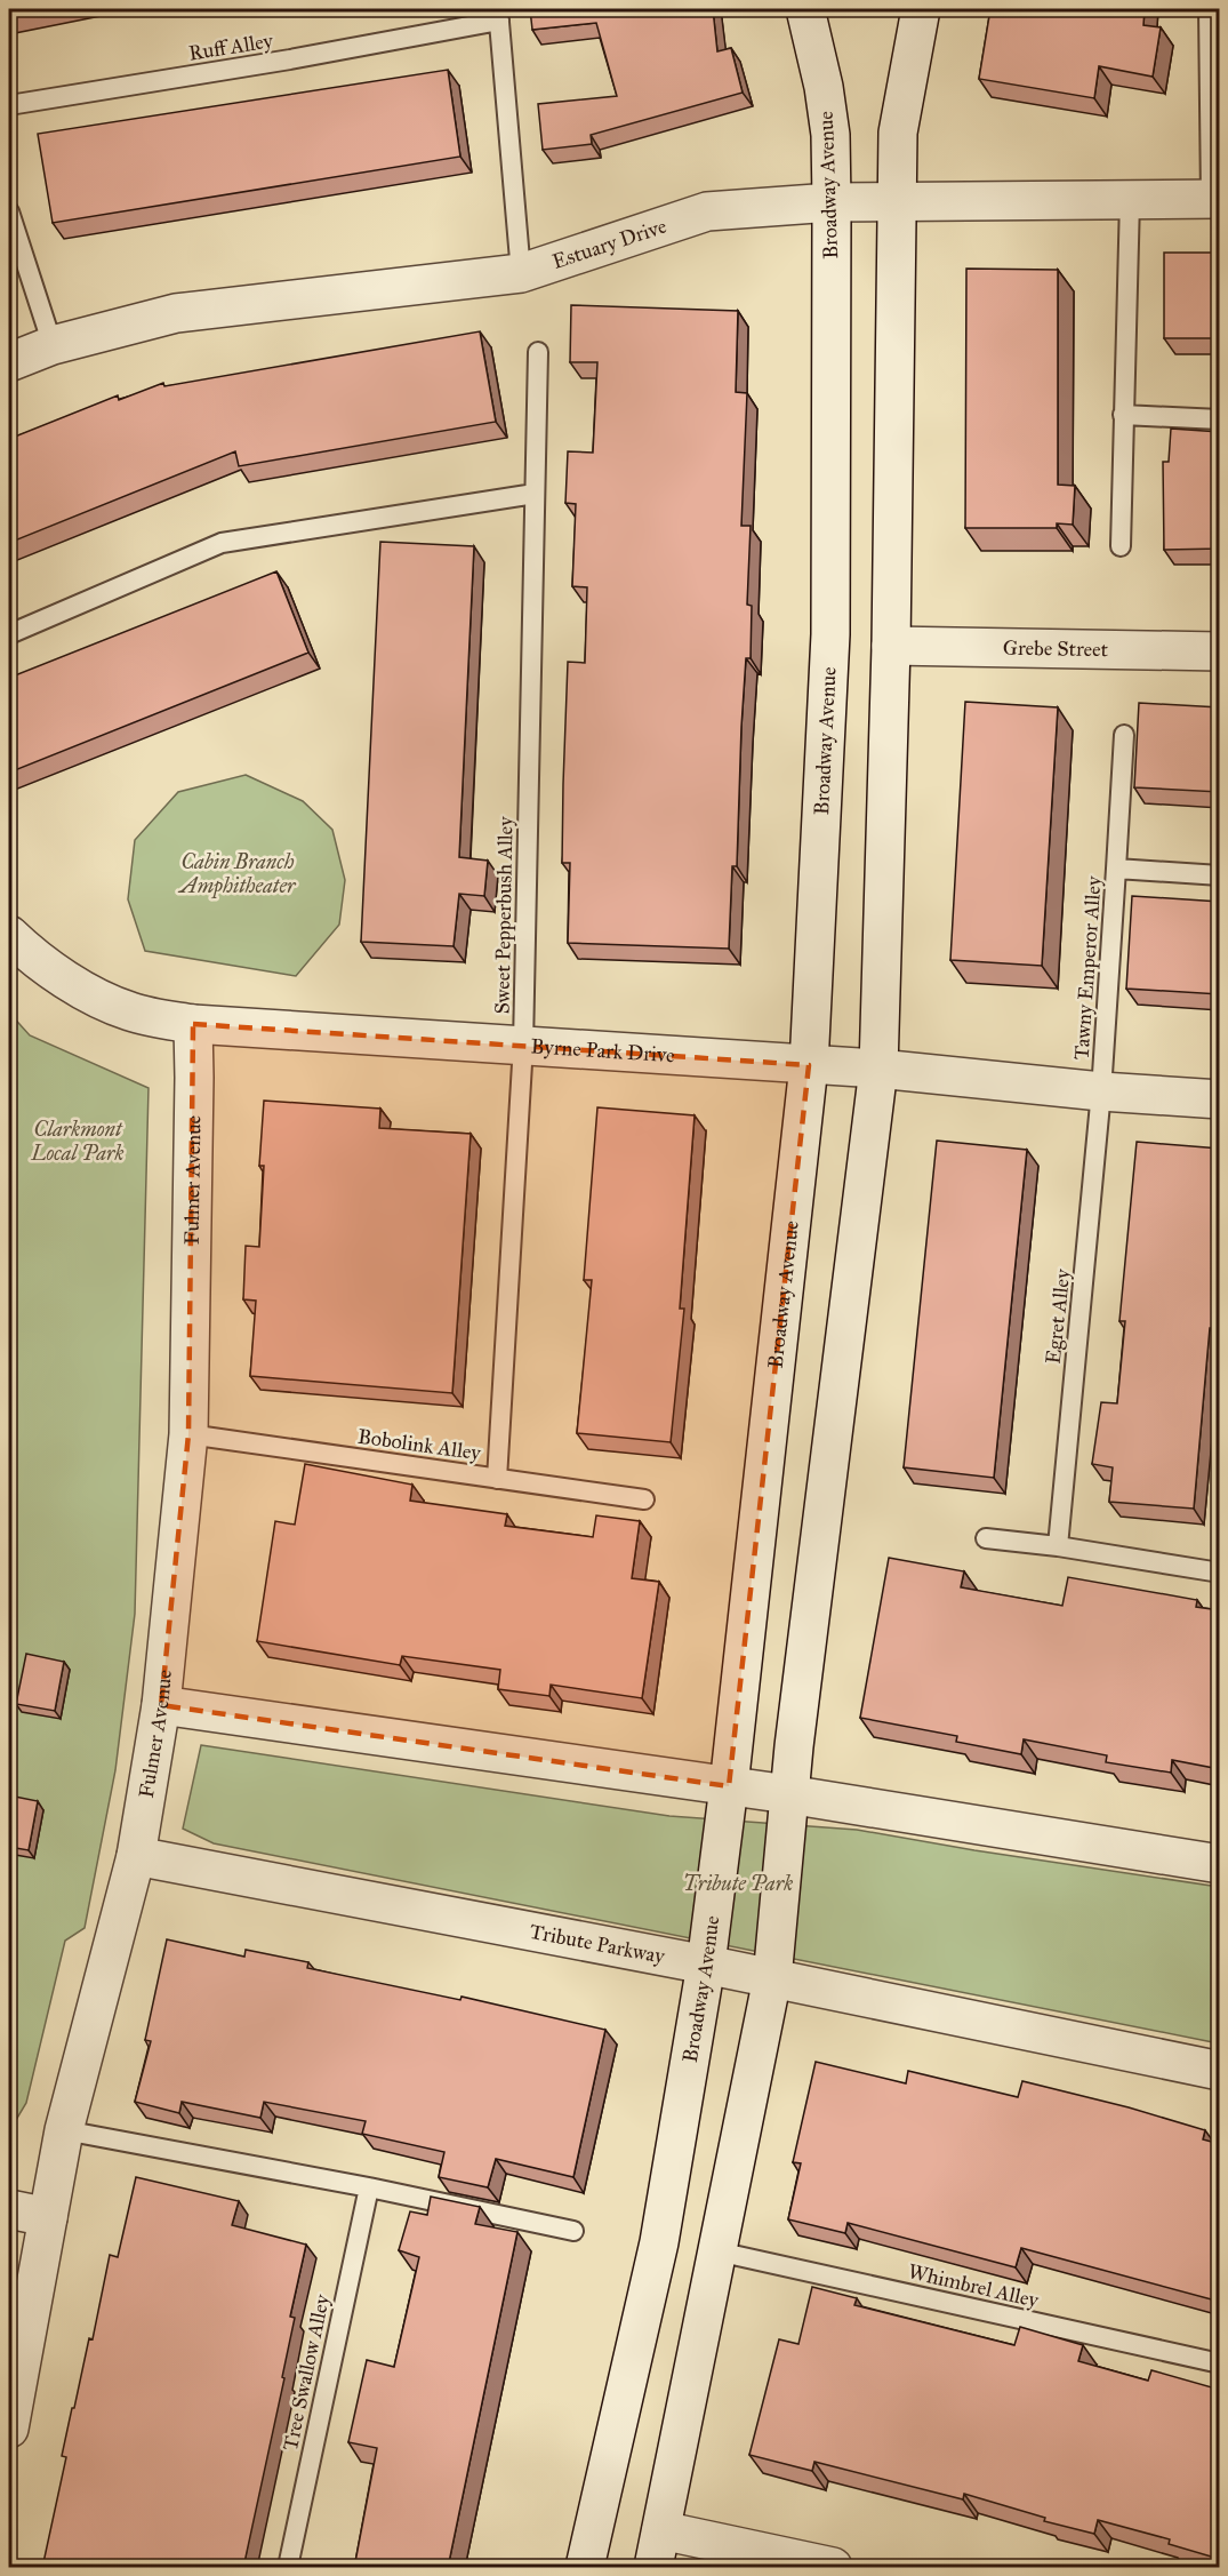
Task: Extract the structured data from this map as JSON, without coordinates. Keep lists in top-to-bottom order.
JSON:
{
  "streets": {
    "street": [
      "Broadway Avenue",
      "Estuary Drive",
      "Grebe Street",
      "Byrne Park Drive",
      "Fulmer Avenue",
      "Tribute Parkway"
    ],
    "lane": [
      "Ruff Alley",
      "Sweet Pepperbush Alley",
      "Tawny Emperor Alley",
      "Egret Alley",
      "Bobolink Alley",
      "Whimbrel Alley",
      "Tree Swallow Alley"
    ]
  },
  "crossings": [
    ["Ruff Alley", "Estuary Drive"],
    ["Broadway Avenue", "Estuary Drive"],
    ["Broadway Avenue", "Byrne Park Drive"],
    ["Broadway Avenue", "Tribute Parkway"],
    ["Sweet Pepperbush Alley", "Byrne Park Drive"],
    ["Sweet Pepperbush Alley", "Bobolink Alley"],
    ["Tawny Emperor Alley", "Byrne Park Drive"],
    ["Tawny Emperor Alley", "Egret Alley"],
    ["Byrne Park Drive", "Fulmer Avenue"],
    ["Byrne Park Drive", "Egret Alley"],
    ["Fulmer Avenue", "Bobolink Alley"],
    ["Fulmer Avenue", "Tribute Parkway"]
  ],
  "parks": ["Cabin Branch Amphitheater", "Clarkmont Local Park", "Tribute Park"]
}
